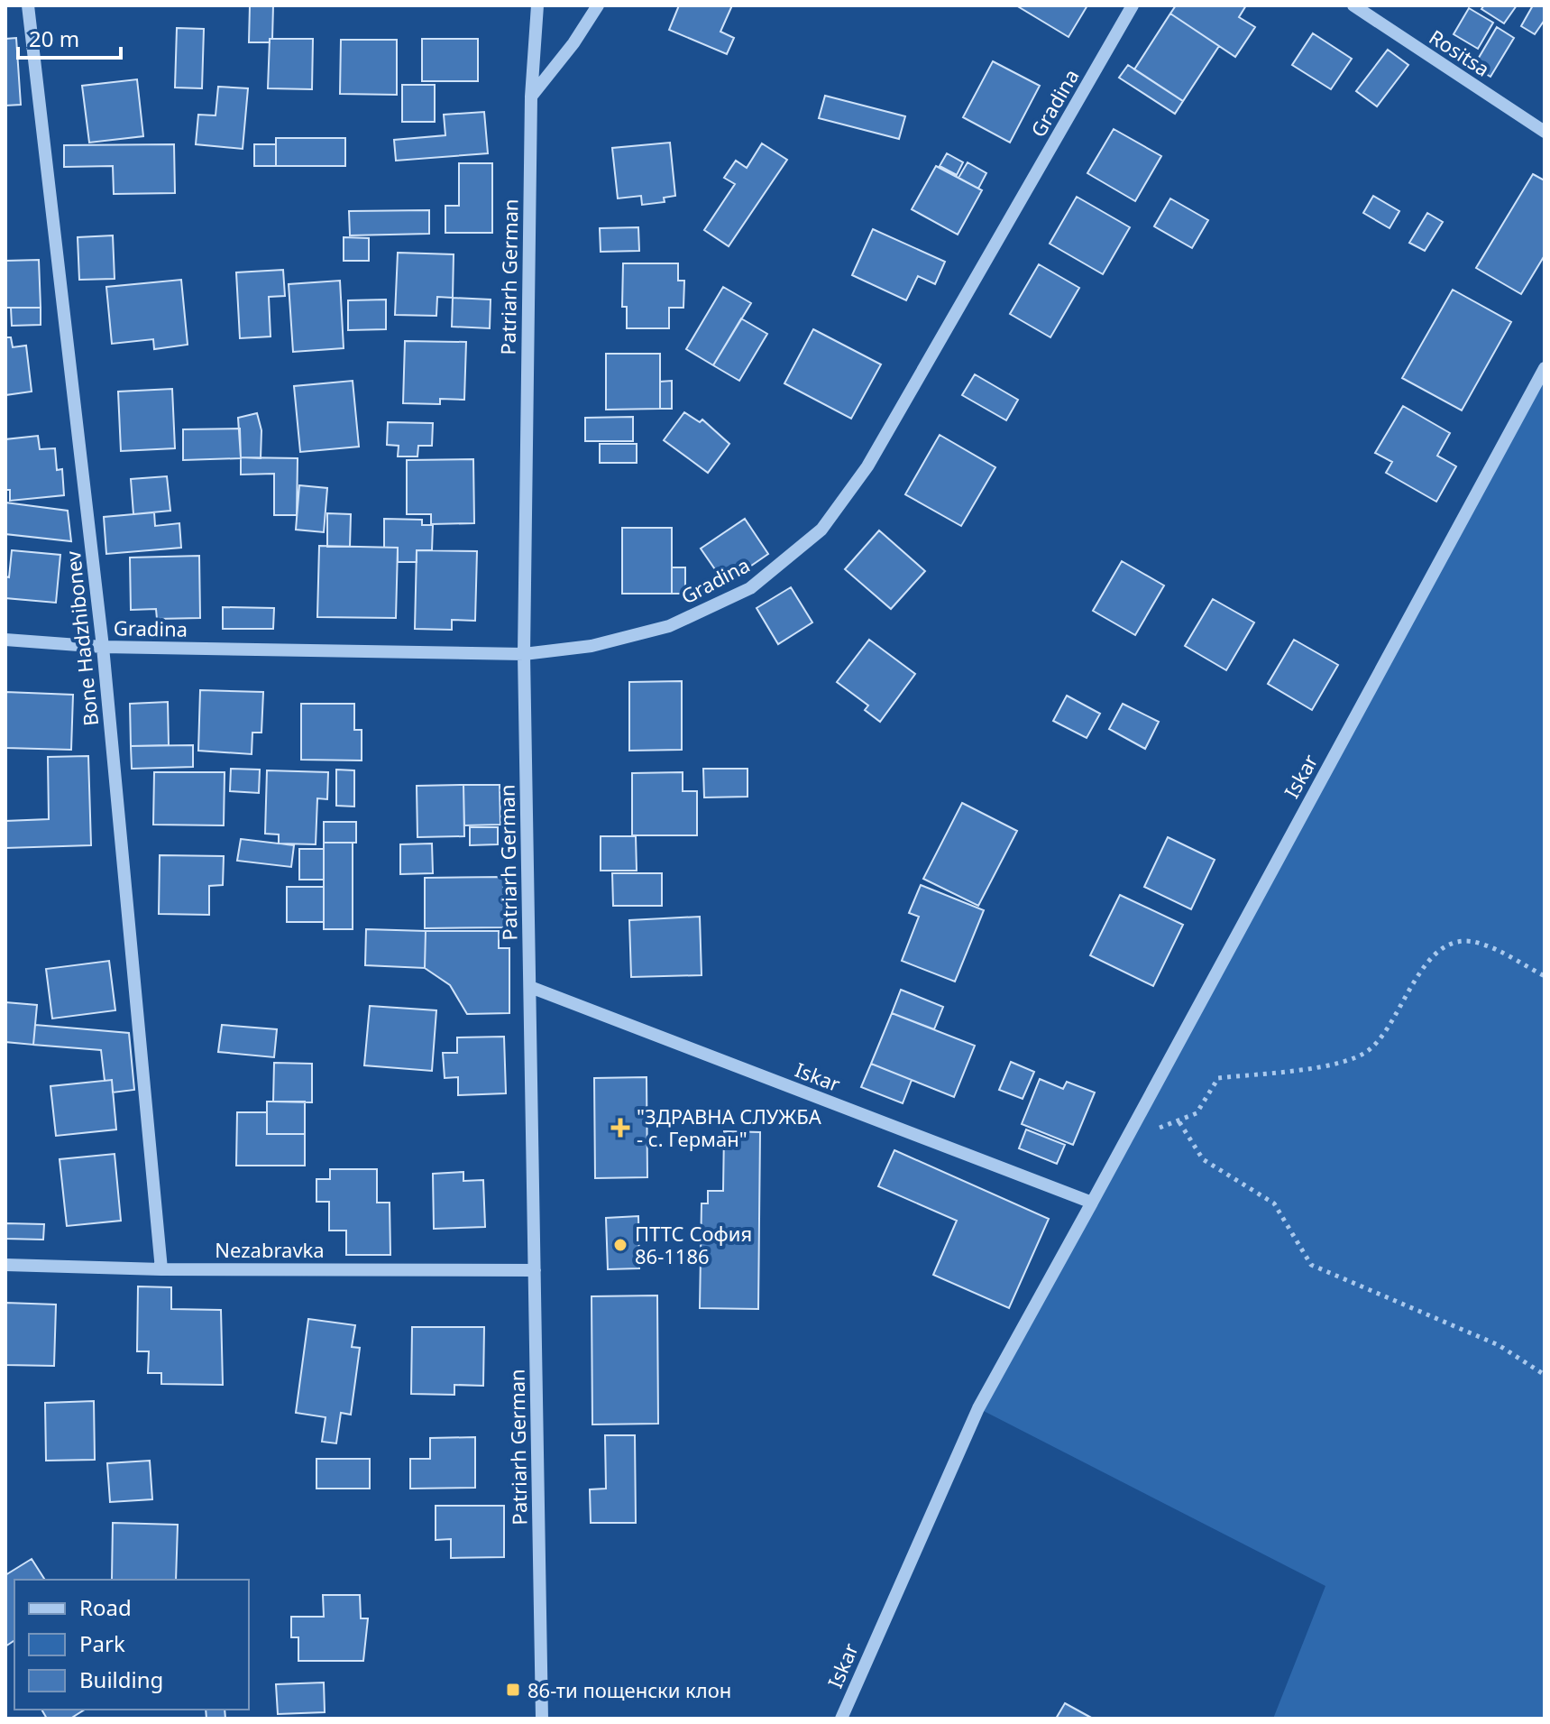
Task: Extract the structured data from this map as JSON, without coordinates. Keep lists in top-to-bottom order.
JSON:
{
  "streets": {
    "street": [
      "Rositsa",
      "Gradina",
      "Patriarh German",
      "Bone Hadzhibonev",
      "Iskar",
      "Nezabravka"
    ]
  },
  "crossings": [
    ["Gradina", "Patriarh German"],
    ["Gradina", "Bone Hadzhibonev"],
    ["Patriarh German", "Iskar"],
    ["Patriarh German", "Nezabravka"],
    ["Bone Hadzhibonev", "Nezabravka"]
  ],
  "places": {
    "health": ["\"ЗДРАВНА СЛУЖБА - с. Герман\""],
    "other": ["ПТТС София 86-1186"],
    "transit": ["86-ти пощенски клон"]
  },
  "legend": ["Road", "Park", "Building"],
  "scale_bar": "20 m"
}
